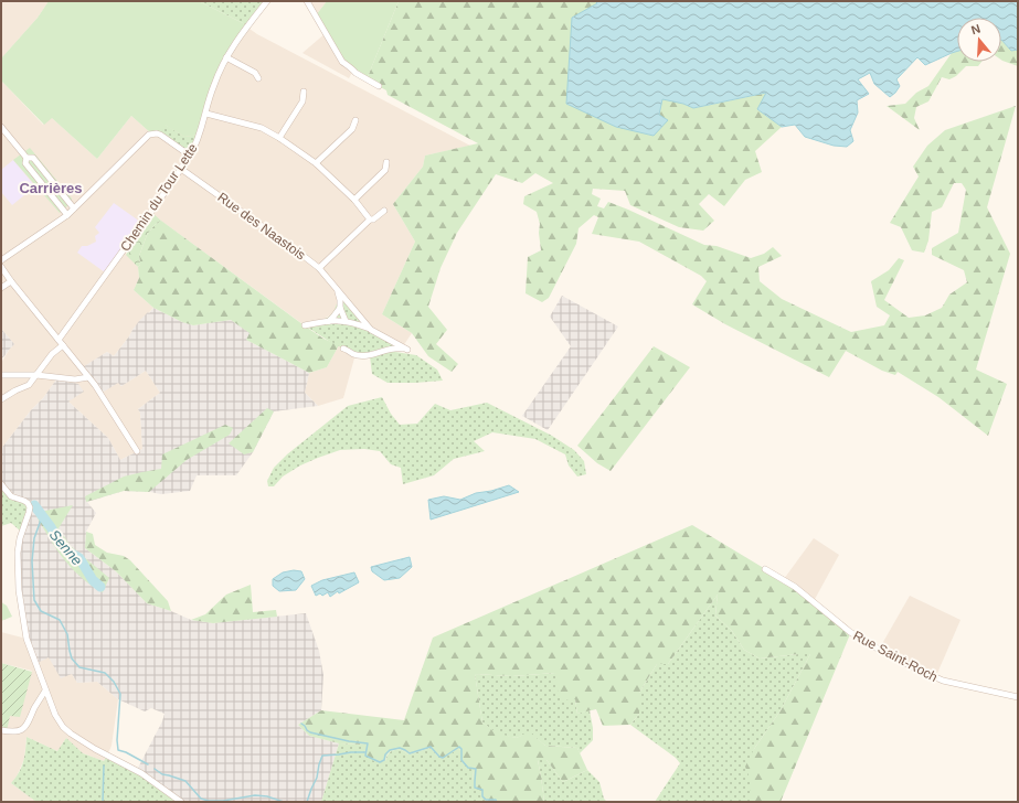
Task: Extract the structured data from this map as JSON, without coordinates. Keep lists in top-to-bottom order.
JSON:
{
  "streets": {
    "street": ["Chemin du Tour Lette", "Rue des Naastois", "Rue Saint-Roch"]
  },
  "crossings": [
    ["Chemin du Tour Lette", "Rue des Naastois"]
  ],
  "districts": ["Carrières"],
  "water": ["Senne"],
  "north": "top"
}
